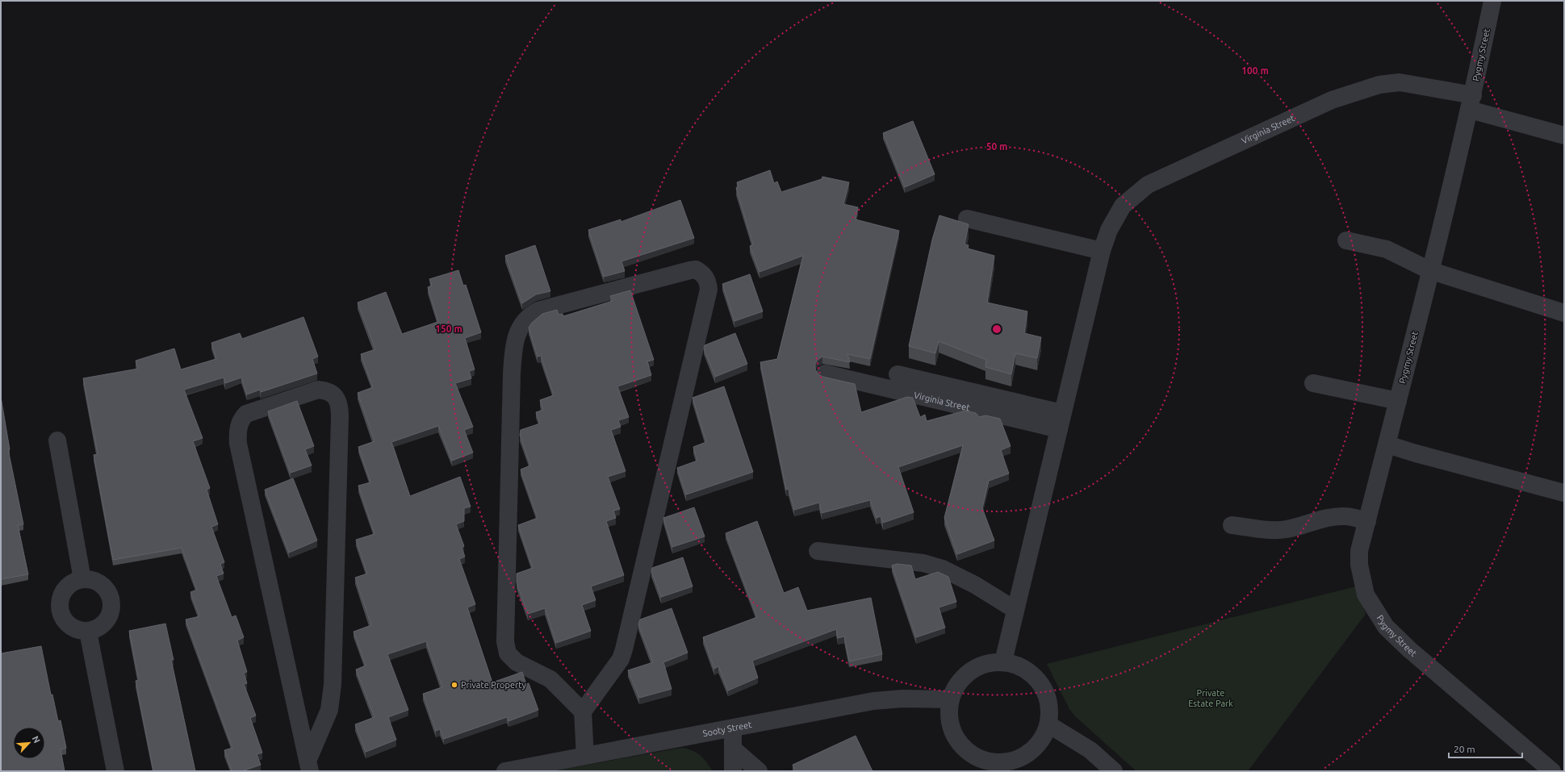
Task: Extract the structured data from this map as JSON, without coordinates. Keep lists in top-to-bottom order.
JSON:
{
  "streets": {
    "street": ["Pygmy Street", "Virginia Street", "Sooty Street"]
  },
  "crossings": [
    ["Pygmy Street", "Virginia Street"],
    ["Virginia Street", "Sooty Street"]
  ],
  "parks": ["Private Estate Park"],
  "places": ["Private Property"],
  "scale_bar": "20 m",
  "north": "top right",
  "rings": ["100 m", "50 m", "150 m"]
}
